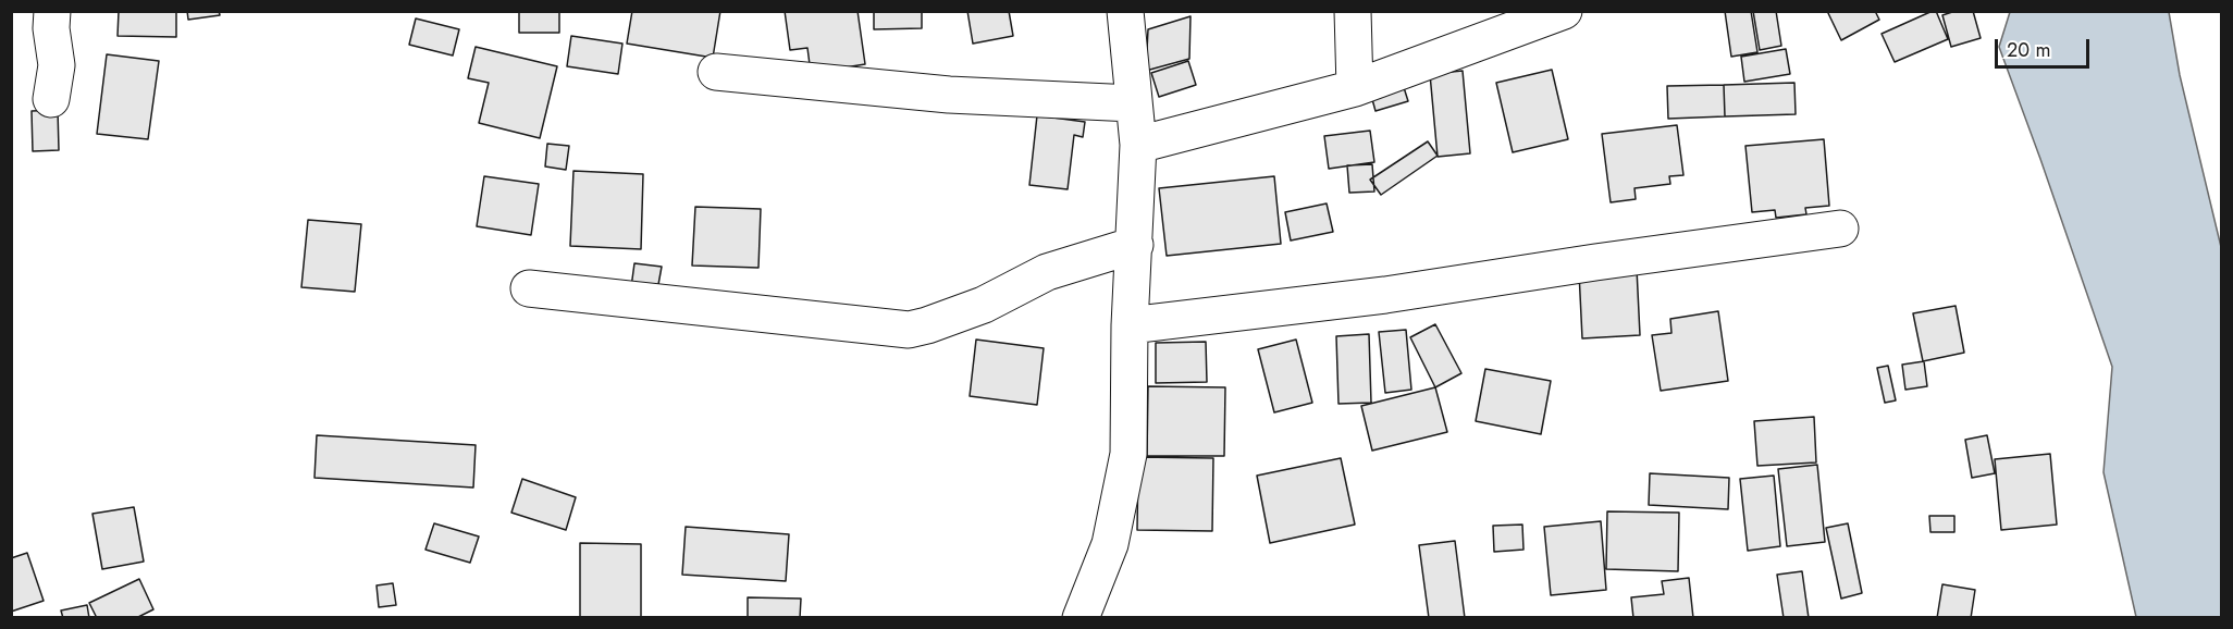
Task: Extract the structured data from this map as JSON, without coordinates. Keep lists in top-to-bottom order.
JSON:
{
  "scale_bar": "20 m"
}
